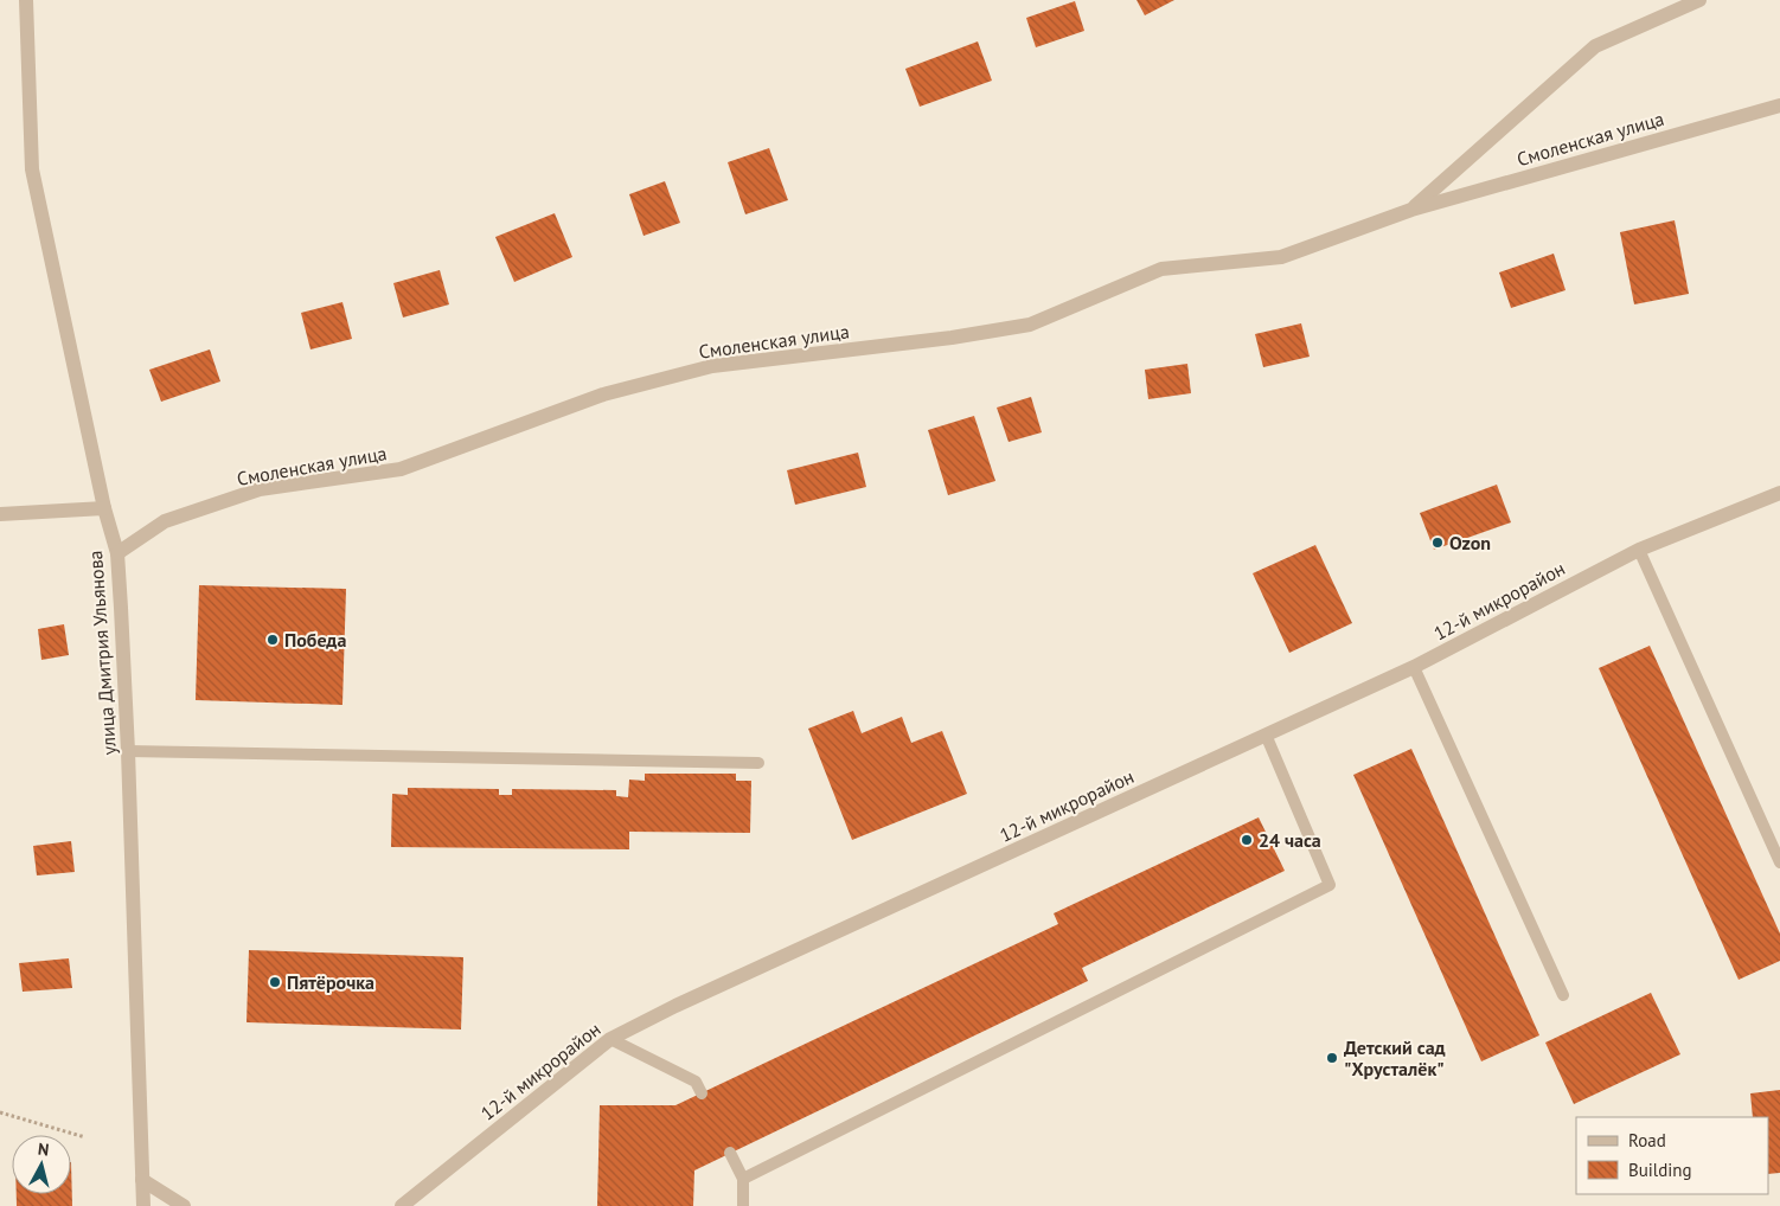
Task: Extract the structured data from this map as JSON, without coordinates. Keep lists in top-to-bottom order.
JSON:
{
  "streets": {
    "street": ["Смоленская улица", "12-й микрорайон", "улица Дмитрия Ульянова"]
  },
  "crossings": [
    ["Смоленская улица", "улица Дмитрия Ульянова"]
  ],
  "places": [
    "Ozon",
    "Победа",
    "24 часа",
    "Пятёрочка",
    "Детский сад \"Хрусталёк\""
  ],
  "legend": ["Road", "Building"],
  "north": "top"
}
